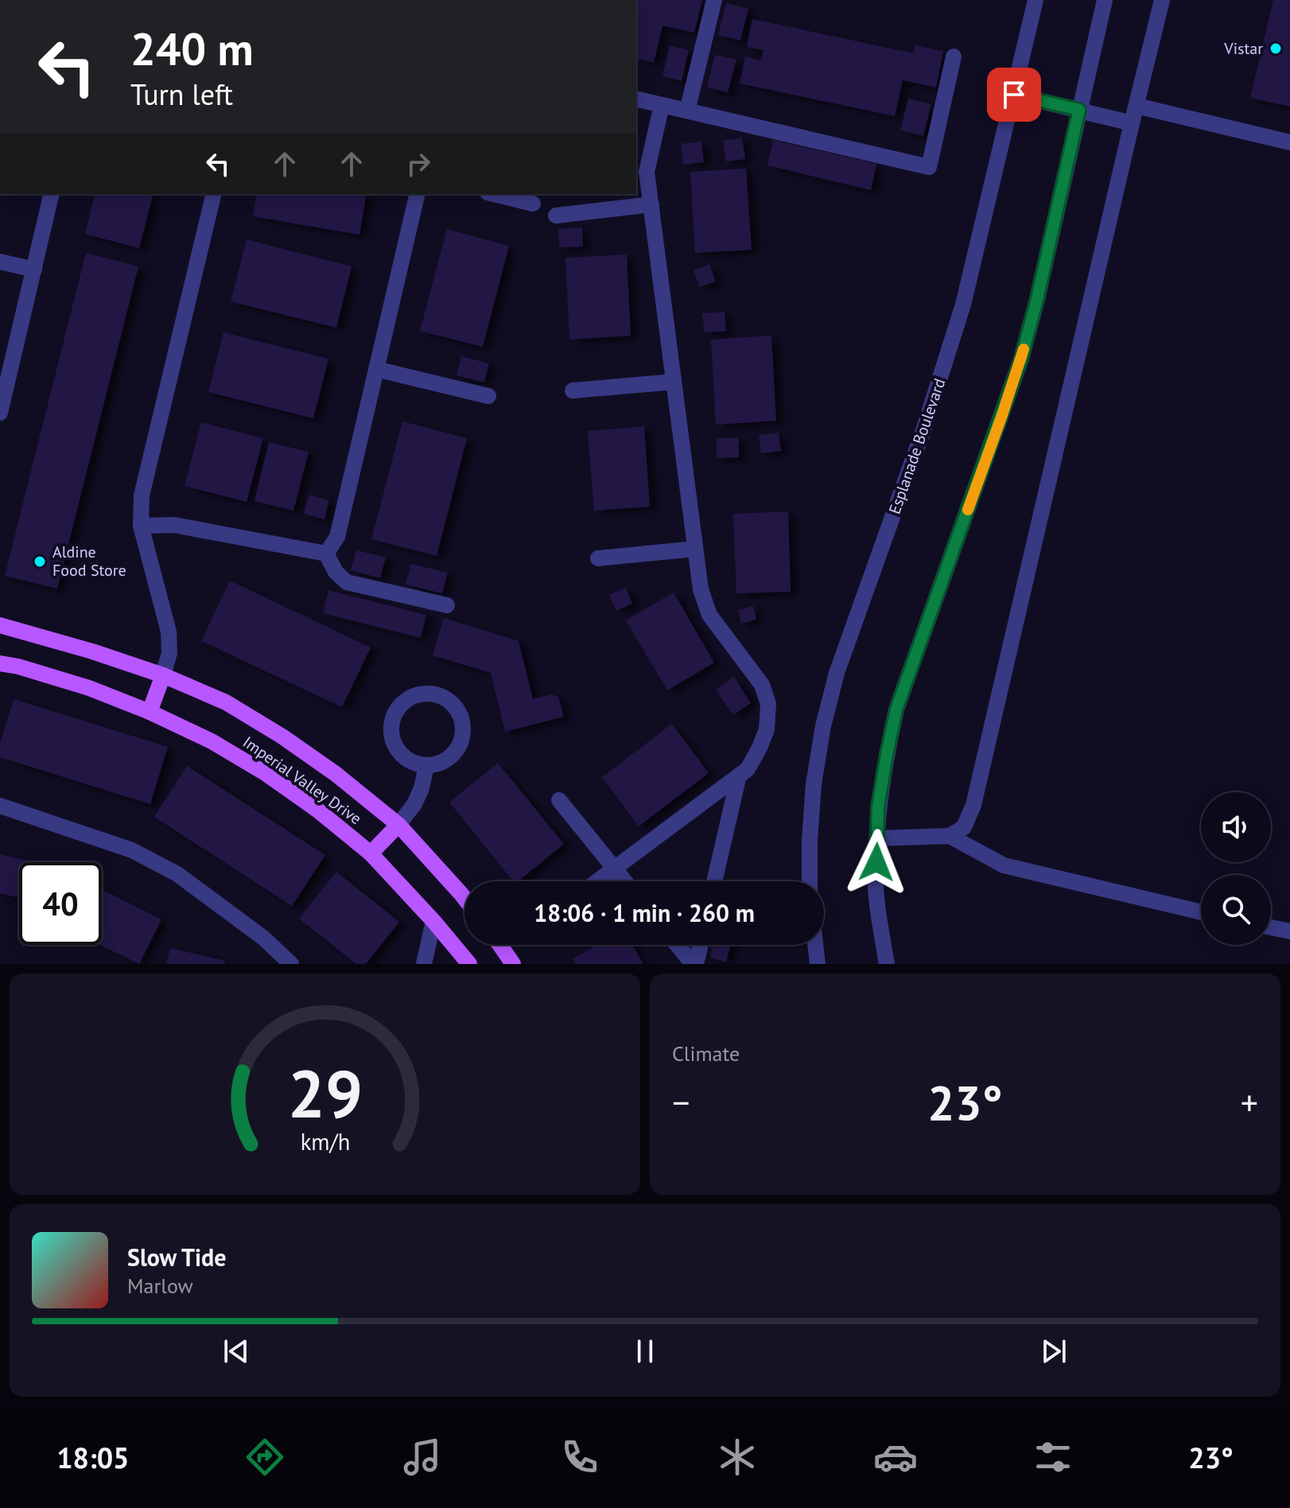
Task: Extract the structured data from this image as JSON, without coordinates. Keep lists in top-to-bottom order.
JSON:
{
  "streets": {
    "main road": ["Imperial Valley Drive"],
    "street": ["Esplanade Boulevard"]
  },
  "places": ["Vistar", "Aldine Food Store"],
  "page": {
    "turn": ["240 m", "Turn left"],
    "limit": "40",
    "trip": "18:06 · 1 min · 260 m",
    "tile": "Climate",
    "heat": ["−", "23°", "+"],
    "song": ["Slow Tide", "Marlow"],
    "tabs": ["18:05", "23°"],
    "gauge": ["29", "km/h"]
  }
}
